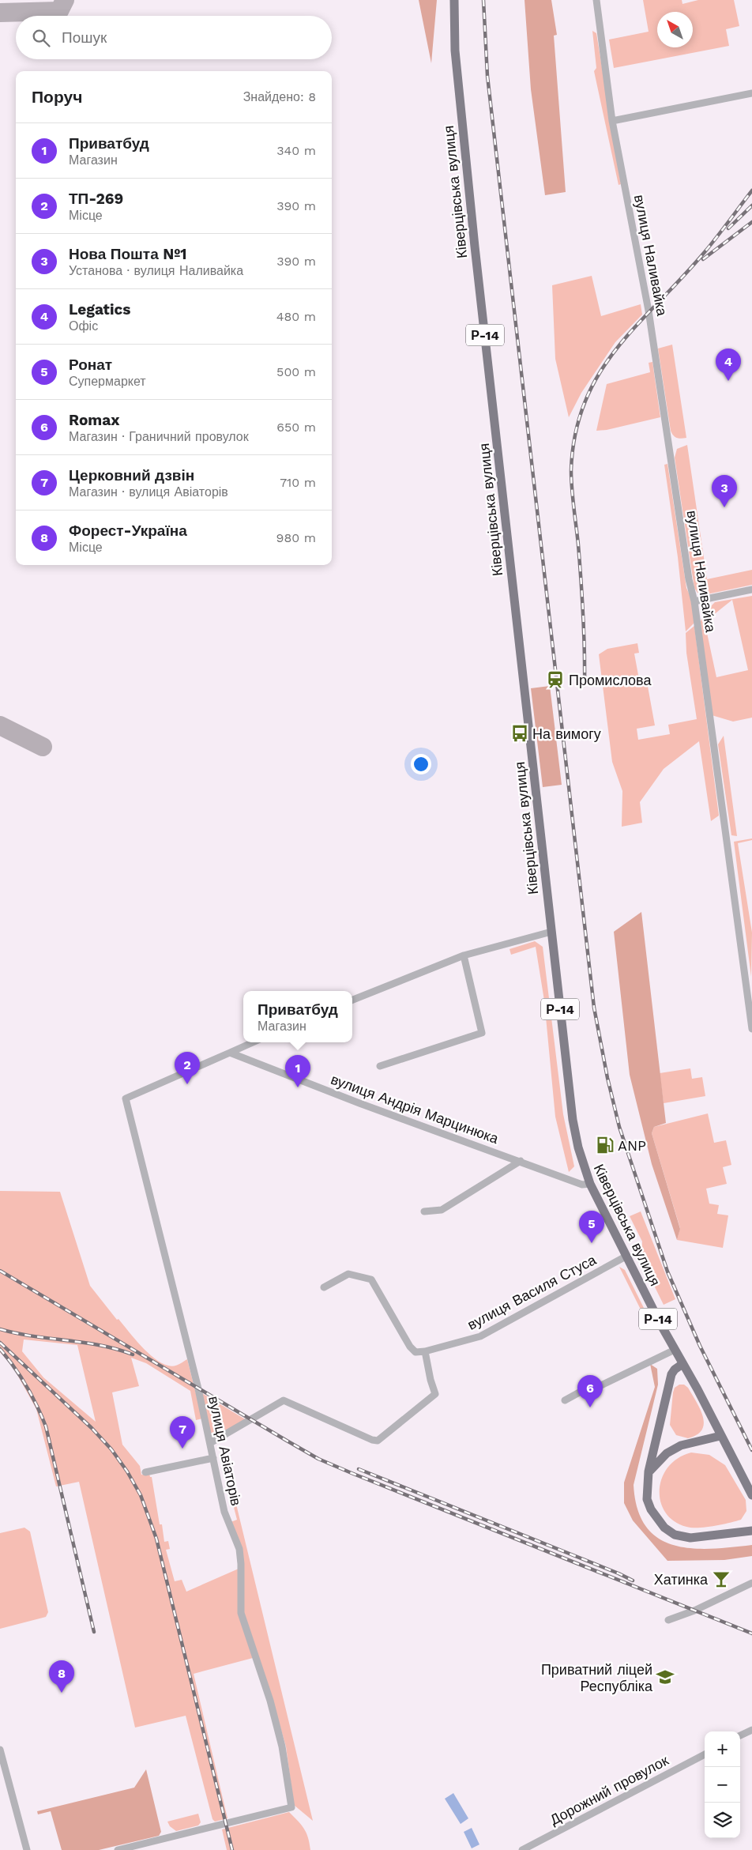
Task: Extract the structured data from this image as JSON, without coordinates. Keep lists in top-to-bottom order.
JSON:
{
  "streets": {
    "main road": ["Ківерцівська вулиця", "Р-14"],
    "street": [
      "вулиця Наливайка",
      "вулиця Андрія Марцинюка",
      "вулиця Василя Стуса",
      "вулиця Авіаторів",
      "Дорожний провулок"
    ]
  },
  "crossings": [
    ["Ківерцівська вулиця", "вулиця Андрія Марцинюка"],
    ["Ківерцівська вулиця", "вулиця Василя Стуса"],
    ["вулиця Андрія Марцинюка", "вулиця Авіаторів"]
  ],
  "places": {
    "station": ["Промислова"],
    "bus stop": ["На вимогу"],
    "fuel station": ["ANP"],
    "bar": ["Хатинка"],
    "school or university": ["Приватний ліцей Республіка"]
  },
  "north": "top left",
  "page": {
    "search": "Пошук",
    "heading": ["Поруч", "Знайдено: 8"],
    "list": [
      {
        "mark": "1",
        "name": "Приватбуд",
        "note": "Магазин",
        "value": "340 m"
      },
      {
        "mark": "2",
        "name": "ТП-269",
        "note": "Місце",
        "value": "390 m"
      },
      {
        "mark": "3",
        "name": "Нова Пошта №1",
        "note": "Установа · вулиця Наливайка",
        "value": "390 m"
      },
      {
        "mark": "4",
        "name": "Legatics",
        "note": "Офіс",
        "value": "480 m"
      },
      {
        "mark": "5",
        "name": "Ронат",
        "note": "Супермаркет",
        "value": "500 m"
      },
      {
        "mark": "6",
        "name": "Romax",
        "note": "Магазин · Граничний провулок",
        "value": "650 m"
      },
      {
        "mark": "7",
        "name": "Церковний дзвін",
        "note": "Магазин · вулиця Авіаторів",
        "value": "710 m"
      },
      {
        "mark": "8",
        "name": "Форест-Україна",
        "note": "Місце",
        "value": "980 m"
      }
    ],
    "pins": [
      "4",
      "3",
      "2",
      "1",
      "5",
      "6",
      "7",
      "8"
    ],
    "popup": ["Приватбуд", "Магазин"],
    "map_buttons": ["+", "−"]
  }
}
